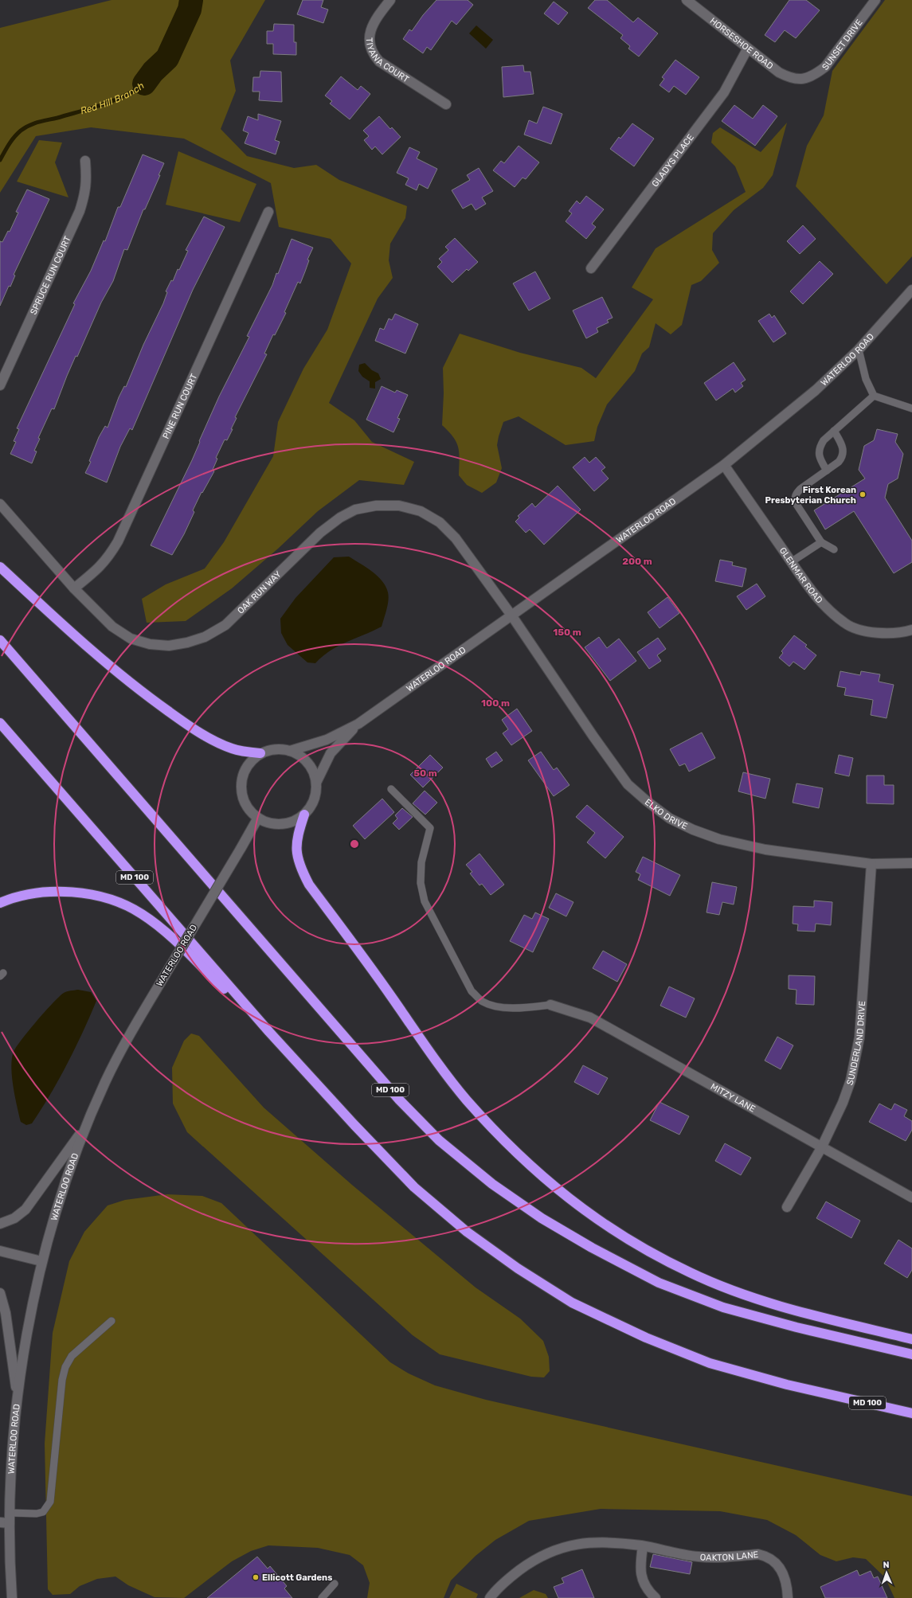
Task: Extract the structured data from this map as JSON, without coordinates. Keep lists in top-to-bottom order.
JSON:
{
  "streets": {
    "highway": ["MD 100"],
    "street": [
      "HORSESHOE ROAD",
      "SUNSET DRIVE",
      "TIYANA COURT",
      "GLADYS PLACE",
      "SPRUCE RUN COURT",
      "WATERLOO ROAD",
      "PINE RUN COURT",
      "GLENMAR ROAD",
      "OAK RUN WAY",
      "ELKO DRIVE",
      "SUNDERLAND DRIVE",
      "MITZY LANE",
      "OAKTON LANE"
    ]
  },
  "crossings": [
    ["HORSESHOE ROAD", "SUNSET DRIVE"],
    ["HORSESHOE ROAD", "GLADYS PLACE"],
    ["WATERLOO ROAD", "GLENMAR ROAD"],
    ["WATERLOO ROAD", "OAK RUN WAY"],
    ["WATERLOO ROAD", "ELKO DRIVE"],
    ["PINE RUN COURT", "OAK RUN WAY"],
    ["OAK RUN WAY", "ELKO DRIVE"],
    ["ELKO DRIVE", "SUNDERLAND DRIVE"],
    ["SUNDERLAND DRIVE", "MITZY LANE"]
  ],
  "water": ["Red Hill Branch"],
  "places": ["First Korean Presbyterian Church", "Ellicott Gardens"],
  "north": "top",
  "rings": [
    "200 m",
    "150 m",
    "100 m",
    "50 m"
  ]
}
